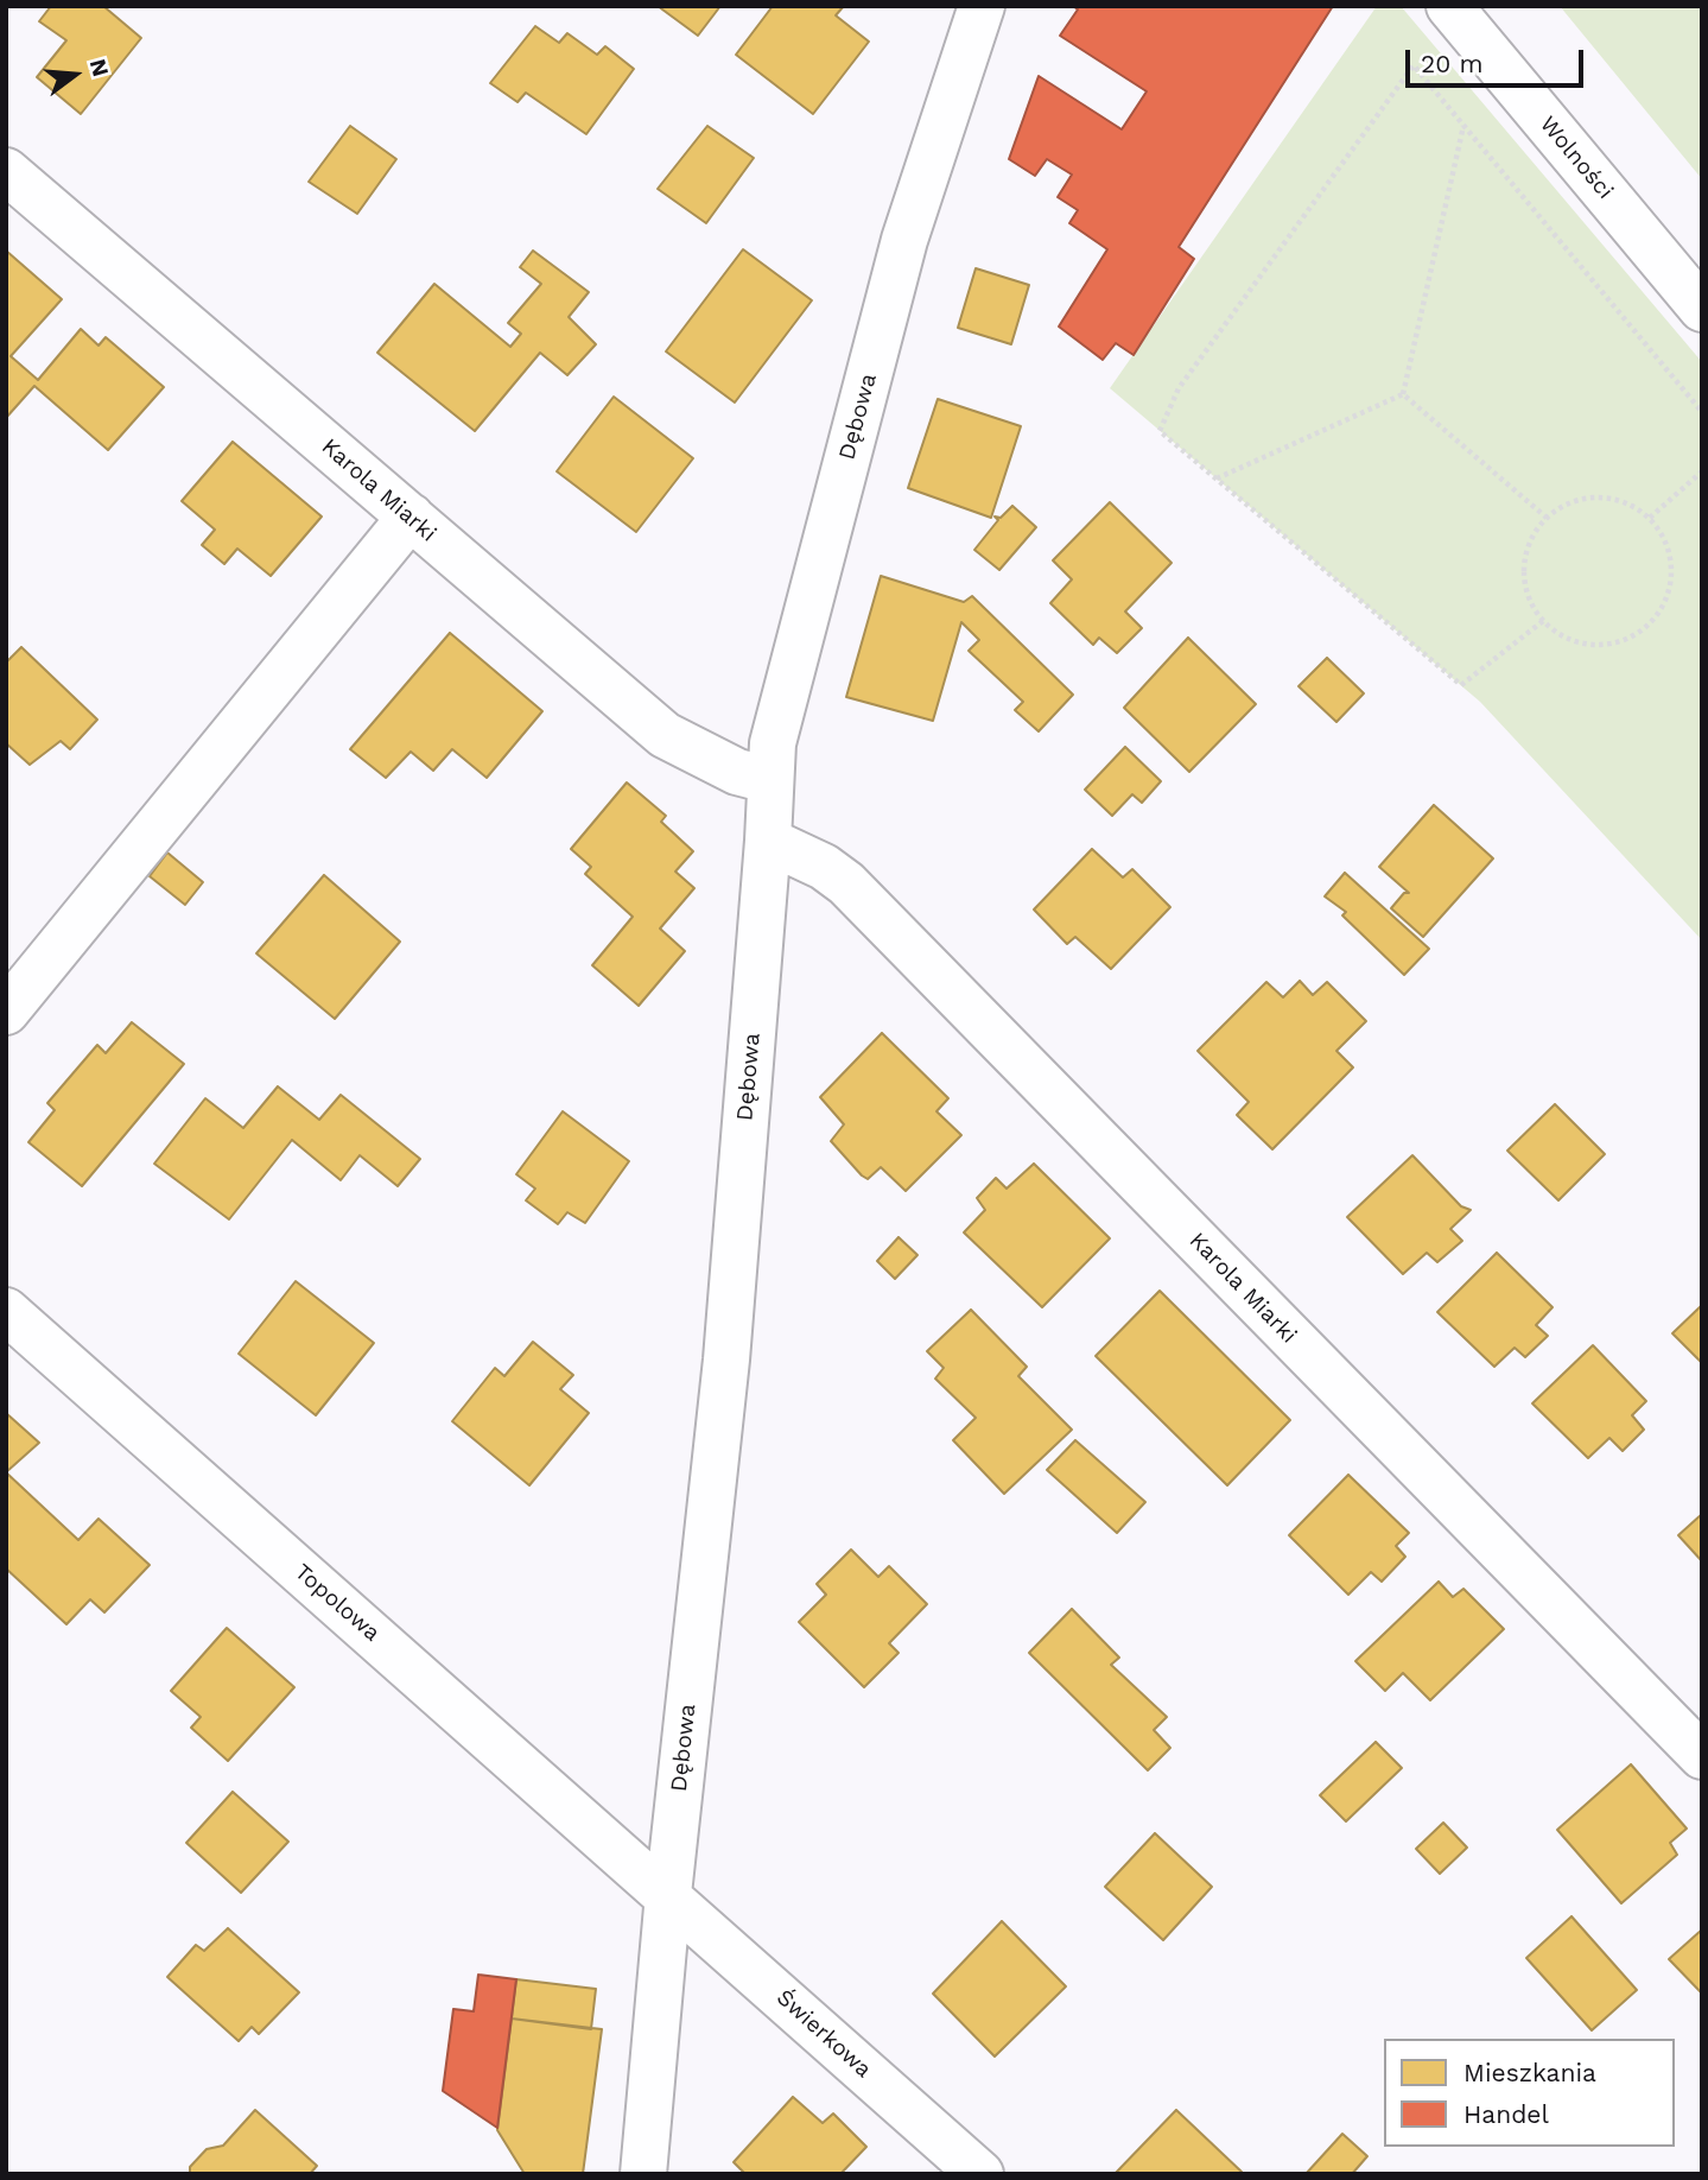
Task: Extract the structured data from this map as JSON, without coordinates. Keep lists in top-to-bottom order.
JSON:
{
  "streets": {
    "street": [
      "Wolności",
      "Dębowa",
      "Karola Miarki",
      "Topolowa",
      "Świerkowa"
    ]
  },
  "crossings": [
    ["Dębowa", "Karola Miarki"],
    ["Dębowa", "Topolowa"],
    ["Dębowa", "Świerkowa"],
    ["Topolowa", "Świerkowa"]
  ],
  "legend": ["Mieszkania", "Handel"],
  "scale_bar": "20 m",
  "north": "right"
}
